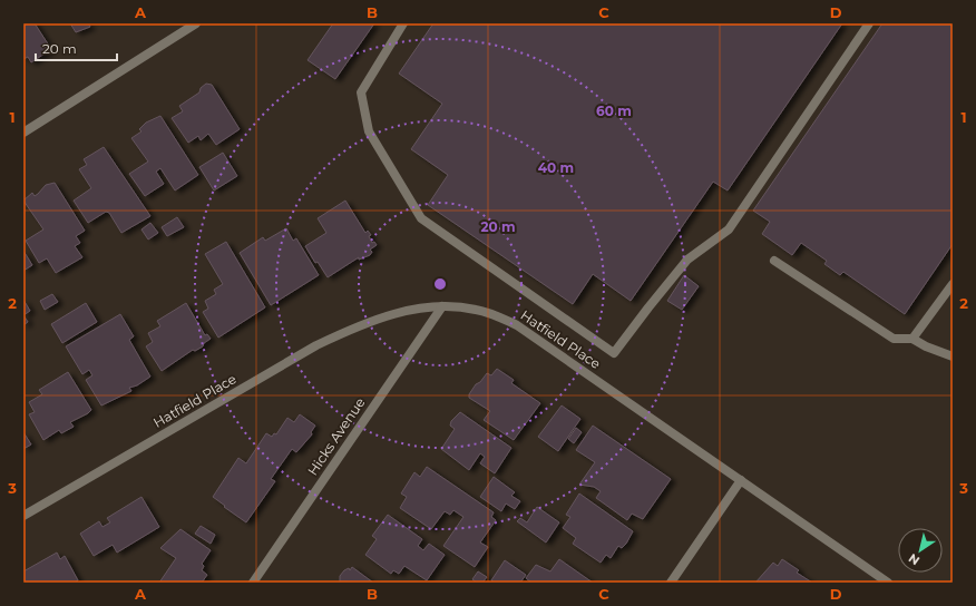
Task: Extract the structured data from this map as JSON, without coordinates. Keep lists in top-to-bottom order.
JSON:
{
  "streets": {
    "street": ["Hatfield Place", "Hicks Avenue"]
  },
  "crossings": [
    ["Hatfield Place", "Hicks Avenue"]
  ],
  "scale_bar": "20 m",
  "north": "bottom left",
  "grid": {
    "columns": [
      "A",
      "B",
      "C",
      "D"
    ],
    "rows": ["1", "2", "3"]
  },
  "rings": ["60 m", "40 m", "20 m"]
}
